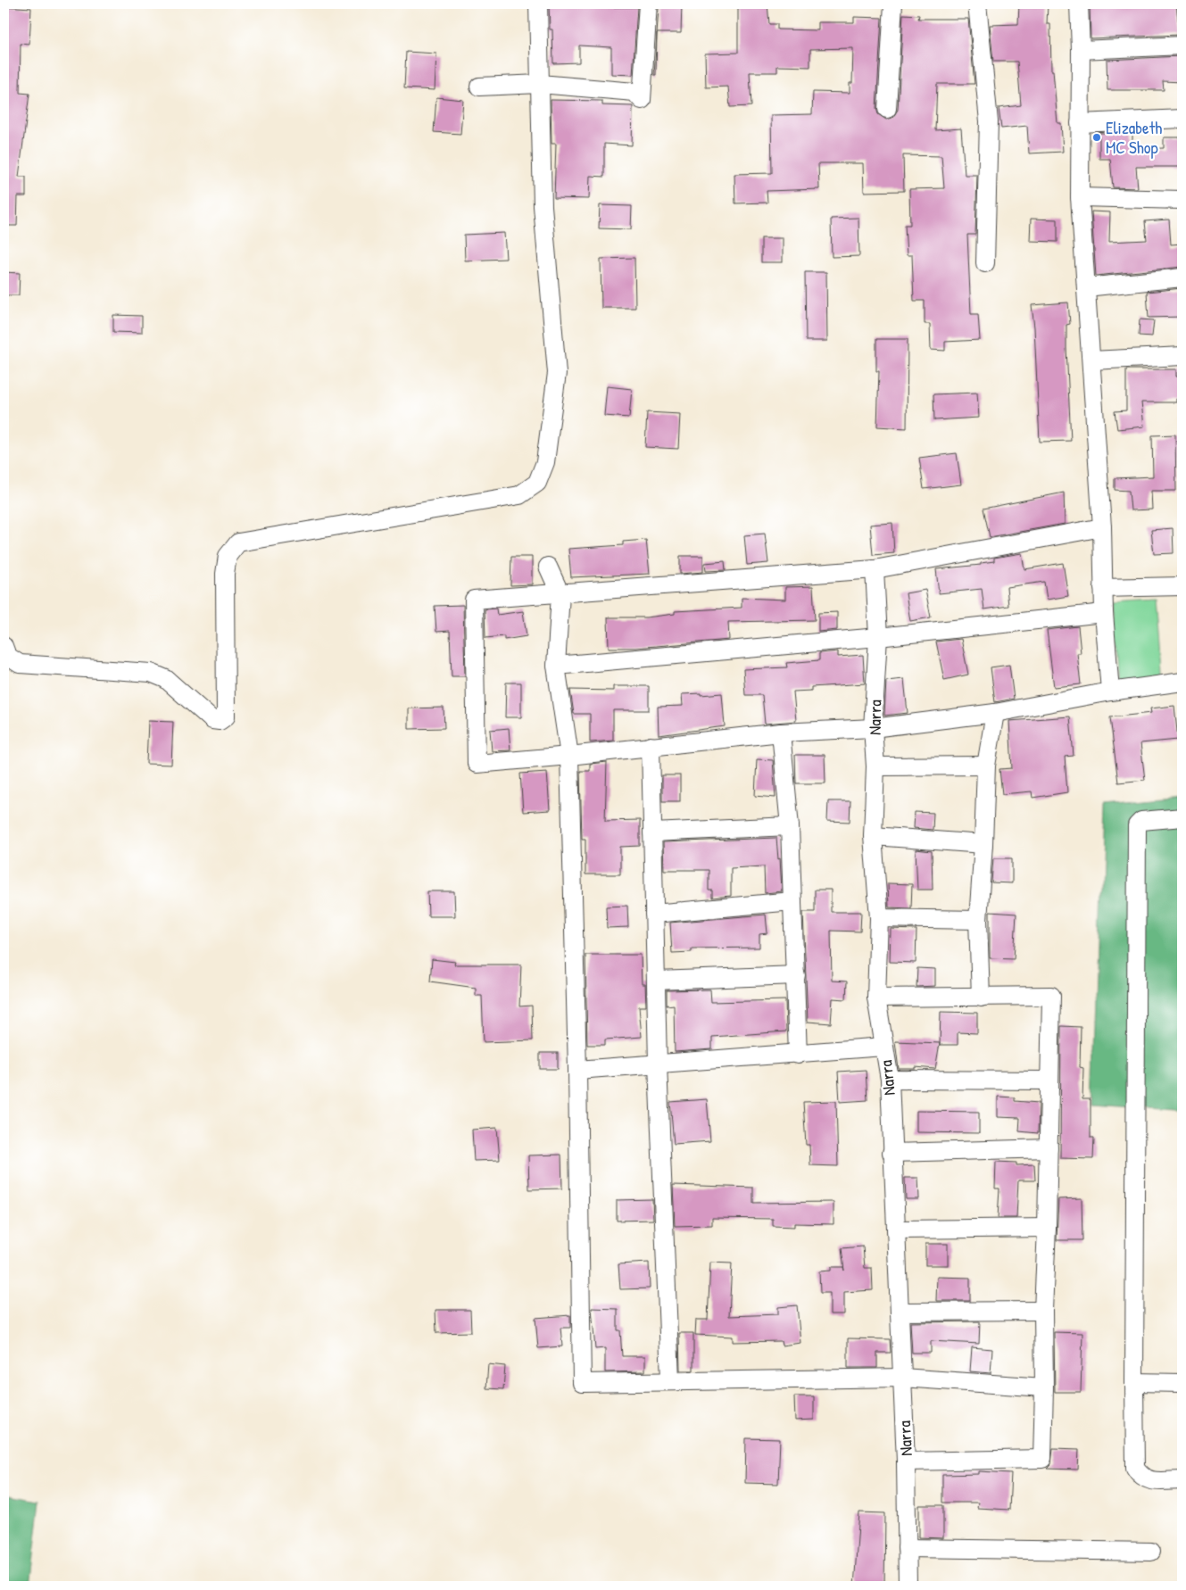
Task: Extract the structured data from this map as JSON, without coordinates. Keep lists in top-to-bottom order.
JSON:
{
  "streets": {
    "street": ["Narra"]
  },
  "places": ["Elizabeth MC Shop"]
}
